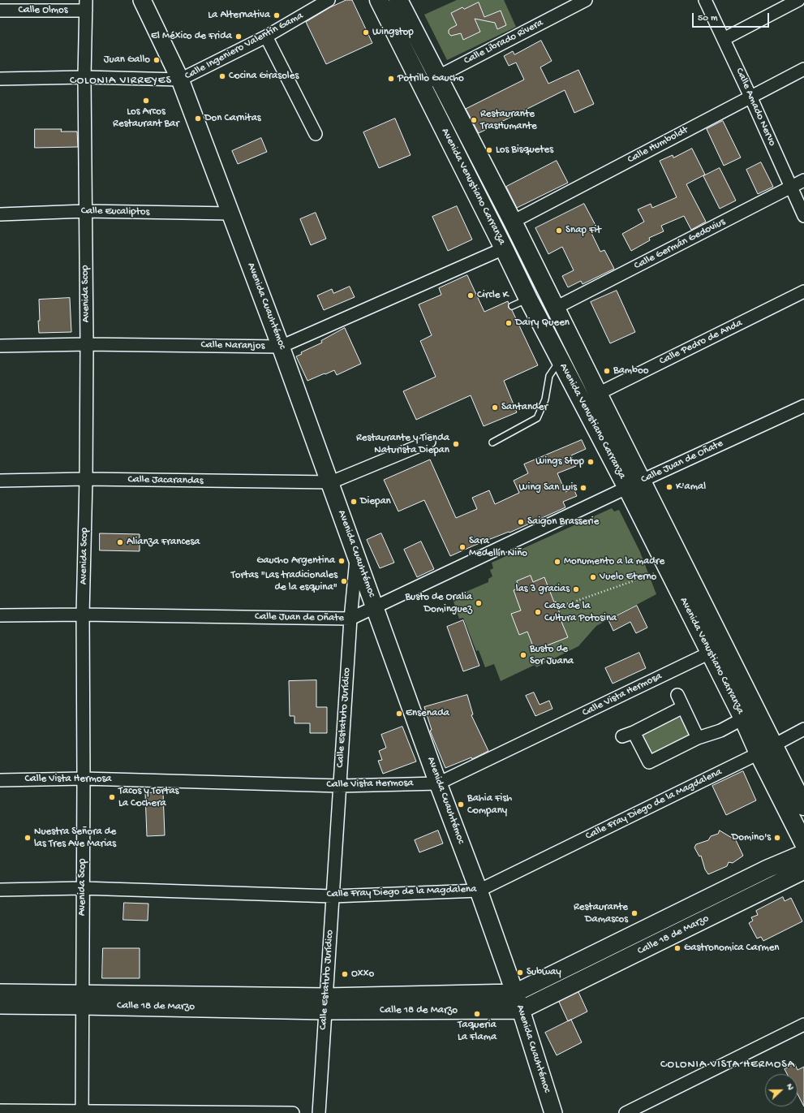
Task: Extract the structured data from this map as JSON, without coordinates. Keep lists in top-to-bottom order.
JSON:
{
  "streets": {
    "main road": ["Avenida Venustiano Carranza"],
    "street": [
      "Calle Olmos",
      "Calle Librado Rivera",
      "Calle Ingeniero Valentín Gama",
      "Calle Amado Nervo",
      "Calle Humboldt",
      "Calle Eucaliptos",
      "Calle Germán Gedovius",
      "Avenida Scop",
      "Avenida Cuauhtémoc",
      "Calle Pedro de Anda",
      "Calle Naranjos",
      "Calle Juan de Oñate",
      "Calle Jacarandas",
      "Calle Vista Hermosa",
      "Calle Estatuto Jurídico",
      "Calle Fray Diego de la Magdalena",
      "Calle 18 de Marzo"
    ]
  },
  "crossings": [
    ["Calle Olmos", "Avenida Scop"],
    ["Calle Librado Rivera", "Avenida Venustiano Carranza"],
    ["Calle Ingeniero Valentín Gama", "Avenida Scop"],
    ["Calle Ingeniero Valentín Gama", "Avenida Cuauhtémoc"],
    ["Calle Amado Nervo", "Calle Humboldt"],
    ["Calle Amado Nervo", "Calle Germán Gedovius"],
    ["Calle Humboldt", "Avenida Venustiano Carranza"],
    ["Avenida Venustiano Carranza", "Calle Germán Gedovius"],
    ["Avenida Venustiano Carranza", "Calle Pedro de Anda"],
    ["Avenida Venustiano Carranza", "Calle Naranjos"],
    ["Avenida Venustiano Carranza", "Calle Juan de Oñate"],
    ["Avenida Venustiano Carranza", "Calle Vista Hermosa"],
    ["Avenida Venustiano Carranza", "Calle Fray Diego de la Magdalena"],
    ["Calle Eucaliptos", "Avenida Scop"],
    ["Calle Eucaliptos", "Avenida Cuauhtémoc"],
    ["Avenida Scop", "Calle Naranjos"],
    ["Avenida Scop", "Calle Juan de Oñate"],
    ["Avenida Scop", "Calle Jacarandas"],
    ["Avenida Scop", "Calle Vista Hermosa"],
    ["Avenida Scop", "Calle Fray Diego de la Magdalena"],
    ["Avenida Scop", "Calle 18 de Marzo"],
    ["Avenida Cuauhtémoc", "Calle Naranjos"],
    ["Avenida Cuauhtémoc", "Calle Juan de Oñate"],
    ["Avenida Cuauhtémoc", "Calle Jacarandas"],
    ["Avenida Cuauhtémoc", "Calle Vista Hermosa"],
    ["Avenida Cuauhtémoc", "Calle Estatuto Jurídico"],
    ["Avenida Cuauhtémoc", "Calle Fray Diego de la Magdalena"],
    ["Avenida Cuauhtémoc", "Calle 18 de Marzo"],
    ["Calle Juan de Oñate", "Calle Estatuto Jurídico"],
    ["Calle Vista Hermosa", "Calle Estatuto Jurídico"],
    ["Calle Estatuto Jurídico", "Calle Fray Diego de la Magdalena"],
    ["Calle Estatuto Jurídico", "Calle 18 de Marzo"]
  ],
  "districts": ["COLONIA VIRREYES", "COLONIA VISTA HERMOSA"],
  "places": [
    "La Alternativa",
    "Wingstop",
    "El México de Frida",
    "Juan Gallo",
    "Cocina Girasoles",
    "Potrillo Gaucho",
    "Los Arcos Restaurant Bar",
    "Don Carnitas",
    "Restaurante TrasHumante",
    "Los Bisquetes",
    "Snap Fit",
    "Circle K",
    "Dairy Queen",
    "Bamboo",
    "Santander",
    "Restaurante y Tienda Naturista Diepan",
    "Wings Stop",
    "K'amal",
    "Wing San Luis",
    "Diepan",
    "Saigon Brasserie",
    "Alianza Francesa",
    "Sara Medellín Niño",
    "Gaucho Argentina",
    "Monumento a la madre",
    "Vuelo Eterno",
    "Tortas \"Las tradicionales de la esquina\"",
    "las 3 gracias",
    "Busto de Oralia Dominguez",
    "Casa de la Cultura Potosina",
    "Busto de Sor Juana",
    "Ensenada",
    "Tacos y Tortas La Cochera",
    "Bahia Fish Company",
    "Nuestra Señora de las Tres Ave Marias",
    "Domino's",
    "Restaurante Damascos",
    "Gastronomica Carmen",
    "Subway",
    "Oxxo",
    "Taqueria La Flama"
  ],
  "scale_bar": "50 m",
  "north": "right"
}
